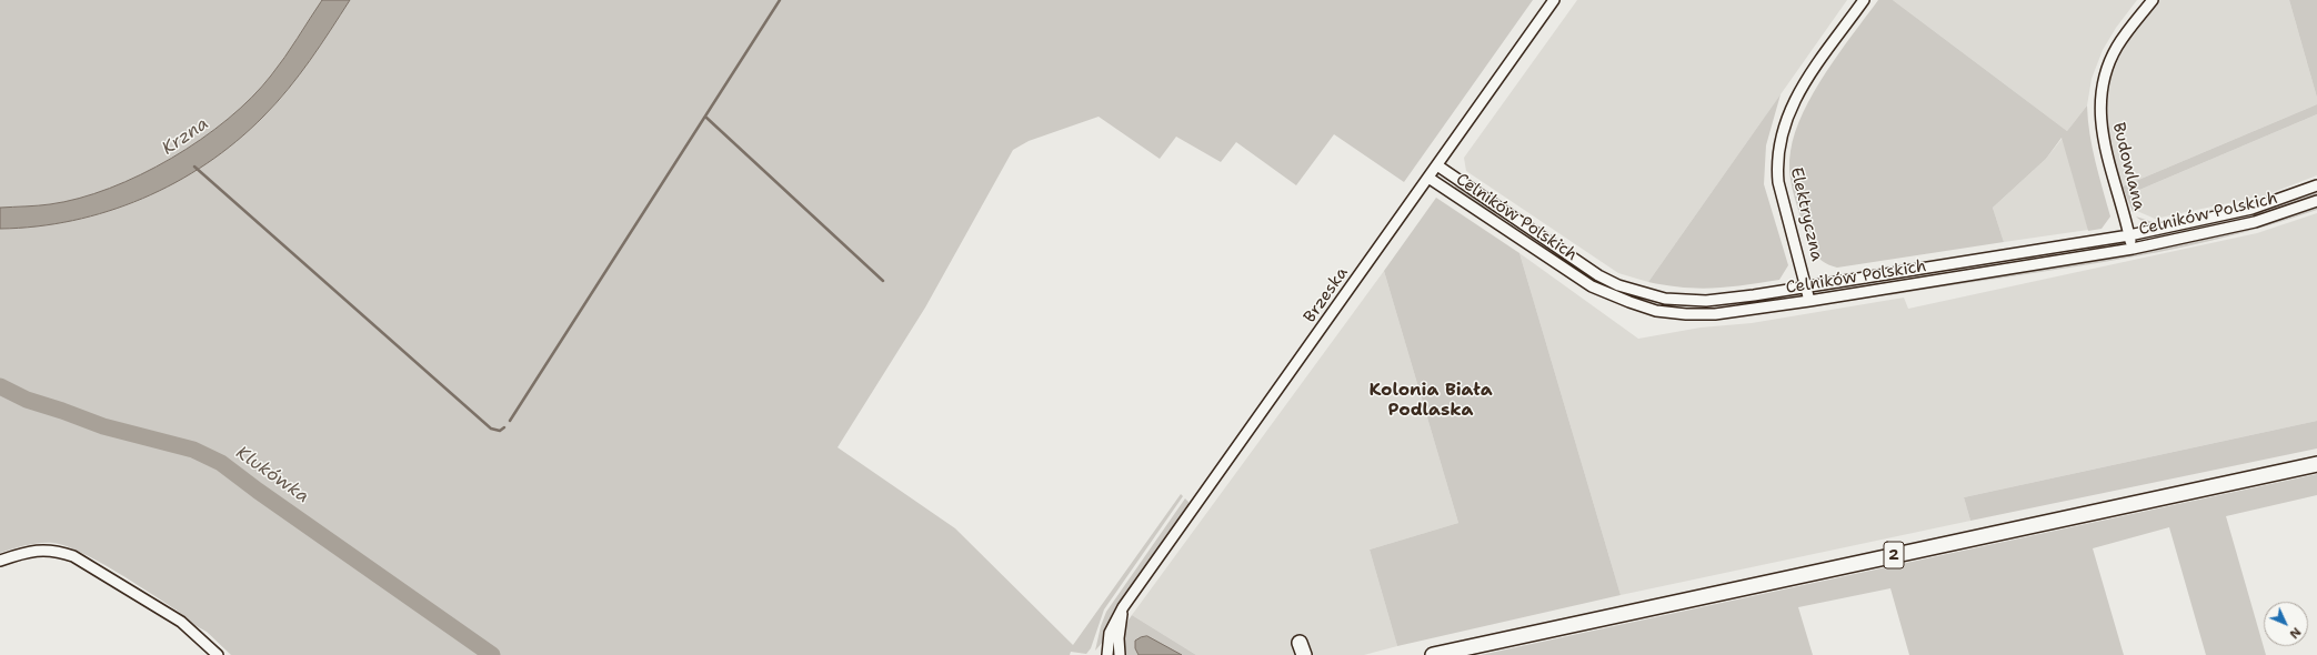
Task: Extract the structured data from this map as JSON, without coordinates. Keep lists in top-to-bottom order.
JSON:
{
  "streets": {
    "highway": ["2"],
    "street": [
      "Budowlana",
      "Elektryczna",
      "Celników Polskich",
      "Brzeska"
    ]
  },
  "crossings": [
    ["Budowlana", "Celników Polskich"],
    ["Elektryczna", "Celników Polskich"],
    ["Celników Polskich", "Brzeska"]
  ],
  "districts": ["Kolonia Biała Podlaska"],
  "water": ["Krzna", "Klukówka"],
  "north": "bottom right"
}
